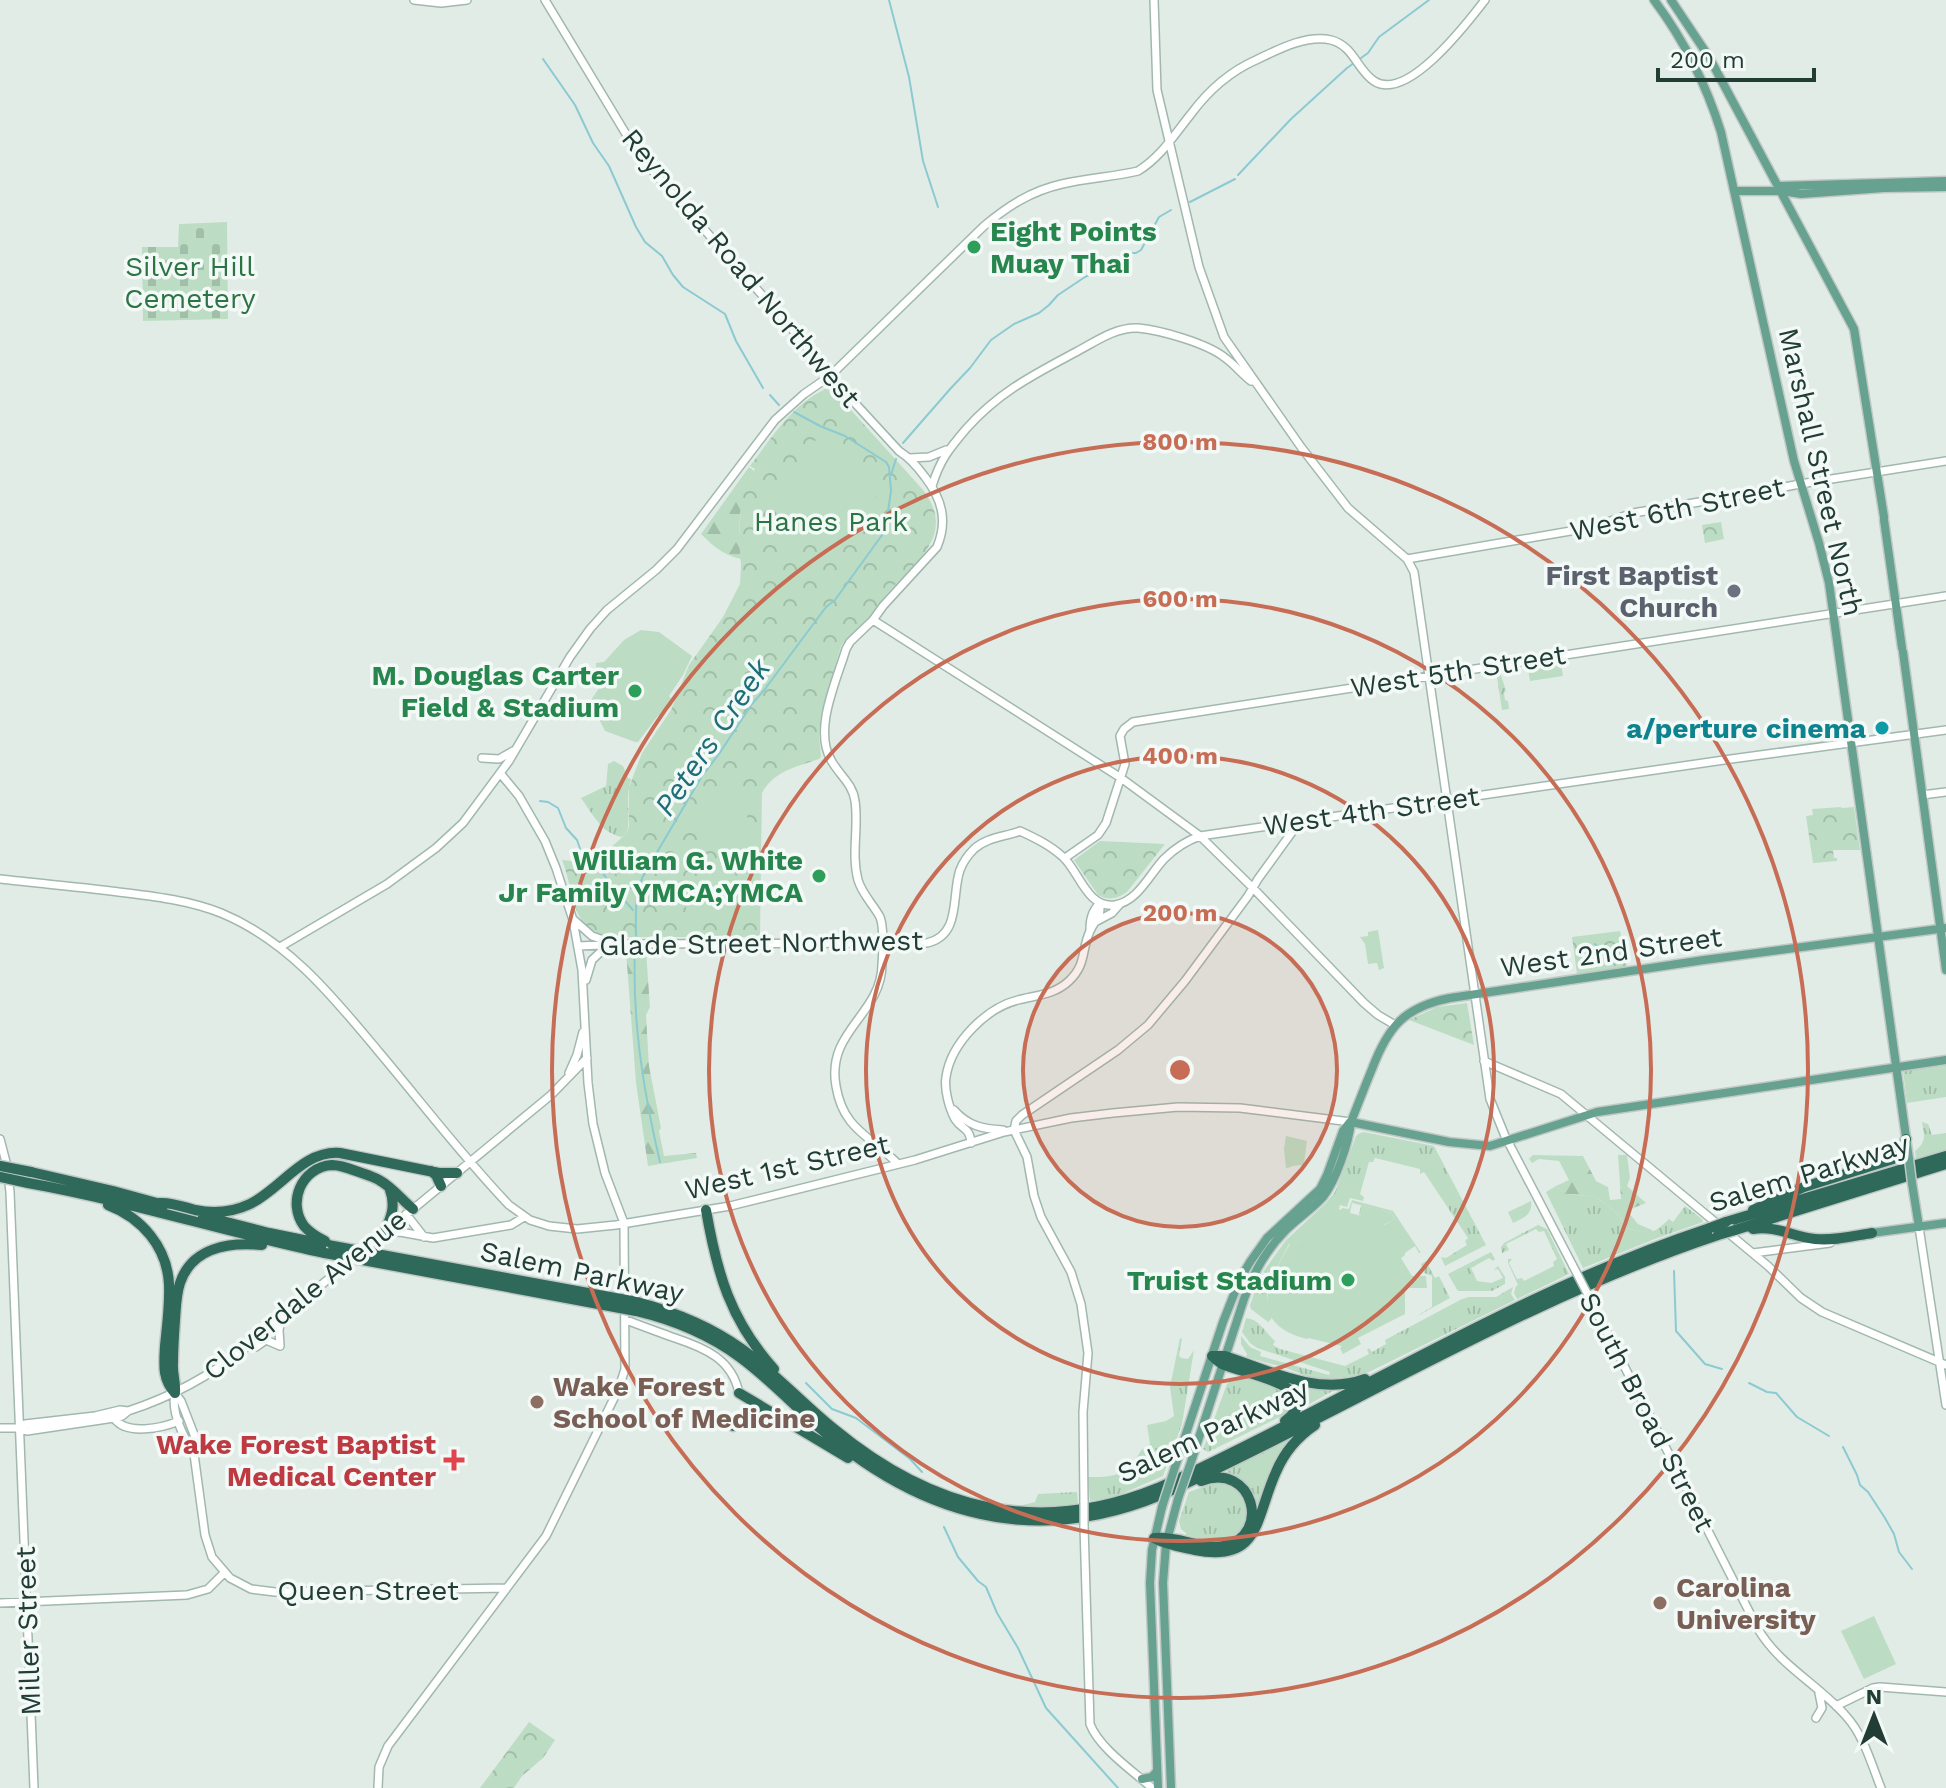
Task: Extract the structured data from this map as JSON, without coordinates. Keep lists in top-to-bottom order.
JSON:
{
  "streets": {
    "highway": ["Salem Parkway"],
    "main road": [
      "Reynolda Road Northwest",
      "Marshall Street North",
      "West 6th Street",
      "West 5th Street",
      "West 4th Street",
      "Glade Street Northwest",
      "West 2nd Street",
      "West 1st Street",
      "Cloverdale Avenue",
      "South Broad Street",
      "Queen Street",
      "Miller Street"
    ]
  },
  "crossings": [
    ["Marshall Street North", "West 6th Street"],
    ["Marshall Street North", "West 5th Street"],
    ["Marshall Street North", "West 4th Street"],
    ["Marshall Street North", "West 2nd Street"],
    ["Marshall Street North", "West 1st Street"],
    ["West 6th Street", "South Broad Street"],
    ["West 5th Street", "Glade Street Northwest"],
    ["West 5th Street", "South Broad Street"],
    ["West 4th Street", "South Broad Street"],
    ["West 2nd Street", "West 1st Street"],
    ["West 2nd Street", "South Broad Street"],
    ["West 1st Street", "Cloverdale Avenue"],
    ["West 1st Street", "South Broad Street"],
    ["Cloverdale Avenue", "Miller Street"]
  ],
  "water": ["Peters Creek"],
  "parks": ["Silver Hill Cemetery", "Hanes Park"],
  "places": {
    "other": [
      "Eight Points Muay Thai",
      "First Baptist Church",
      "M. Douglas Carter Field & Stadium",
      "a/perture cinema",
      "William G. White Jr Family YMCA;YMCA",
      "Truist Stadium",
      "Wake Forest School of Medicine",
      "Carolina University"
    ],
    "health": ["Wake Forest Baptist Medical Center"]
  },
  "scale_bar": "200 m",
  "north": "top",
  "rings": [
    "800 m",
    "600 m",
    "400 m",
    "200 m"
  ]
}
